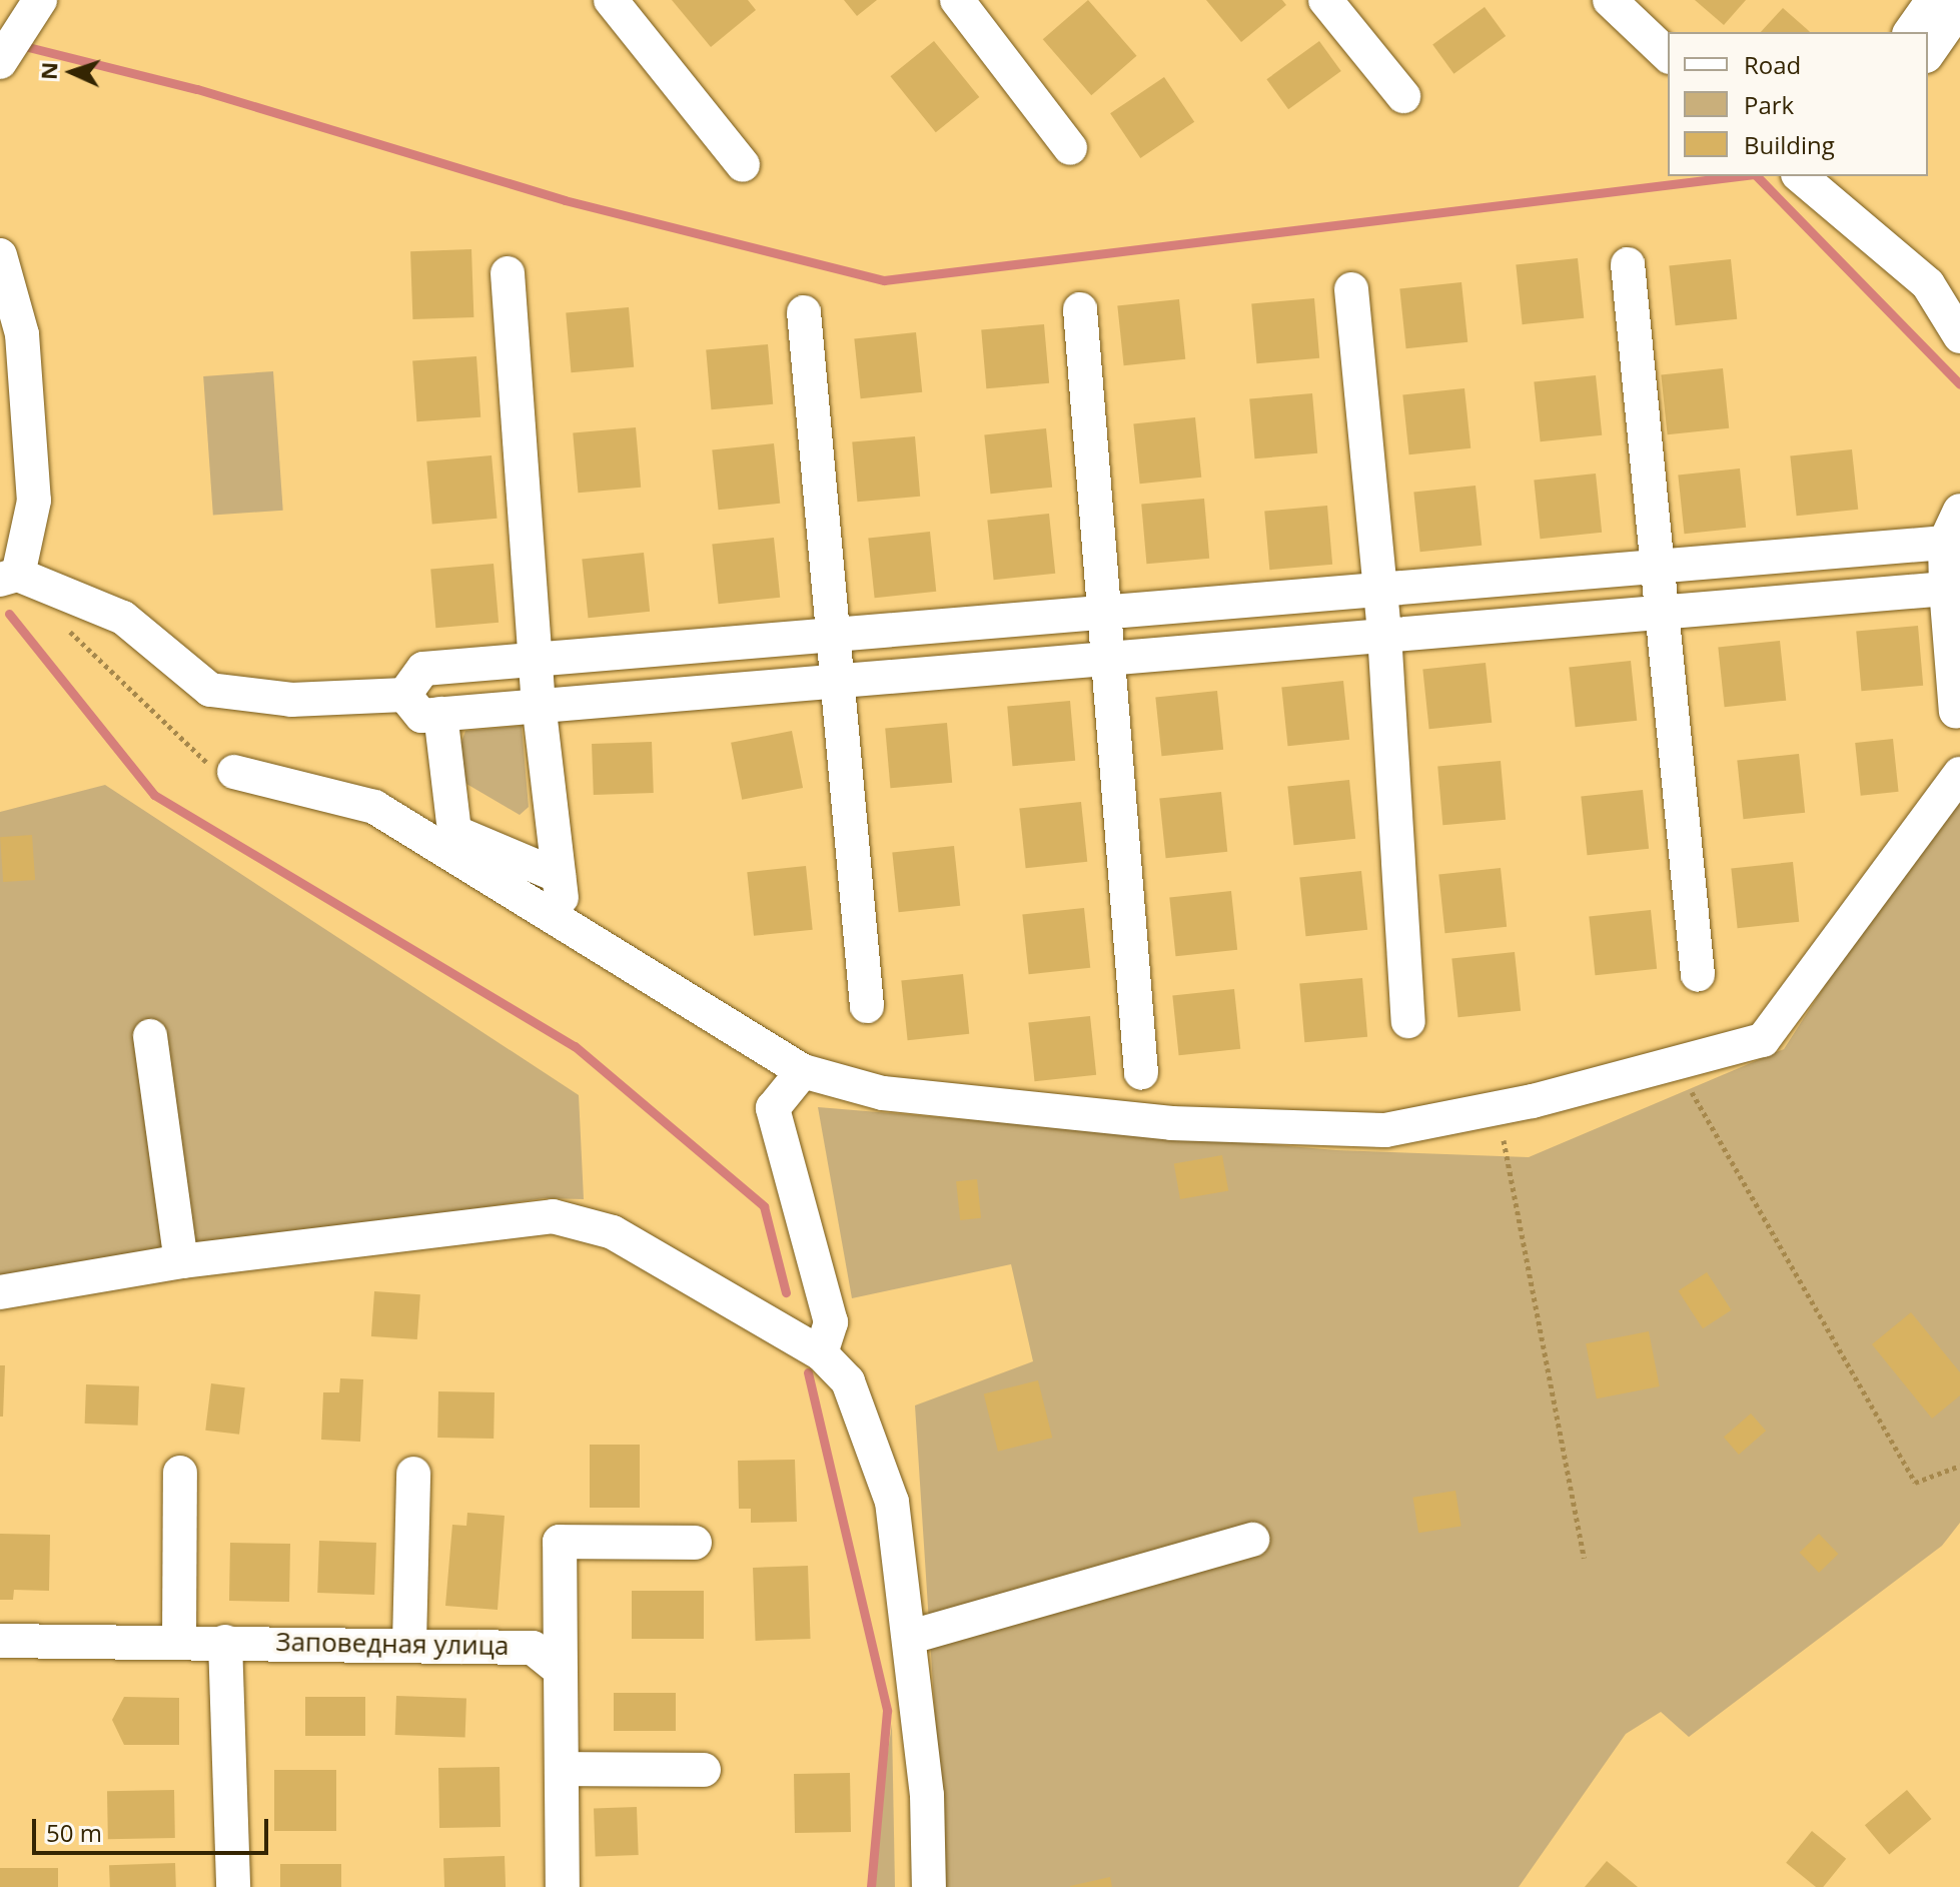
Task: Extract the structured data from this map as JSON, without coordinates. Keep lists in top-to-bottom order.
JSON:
{
  "streets": {
    "street": ["Заповедная улица"]
  },
  "legend": ["Road", "Park", "Building"],
  "scale_bar": "50 m",
  "north": "left"
}
